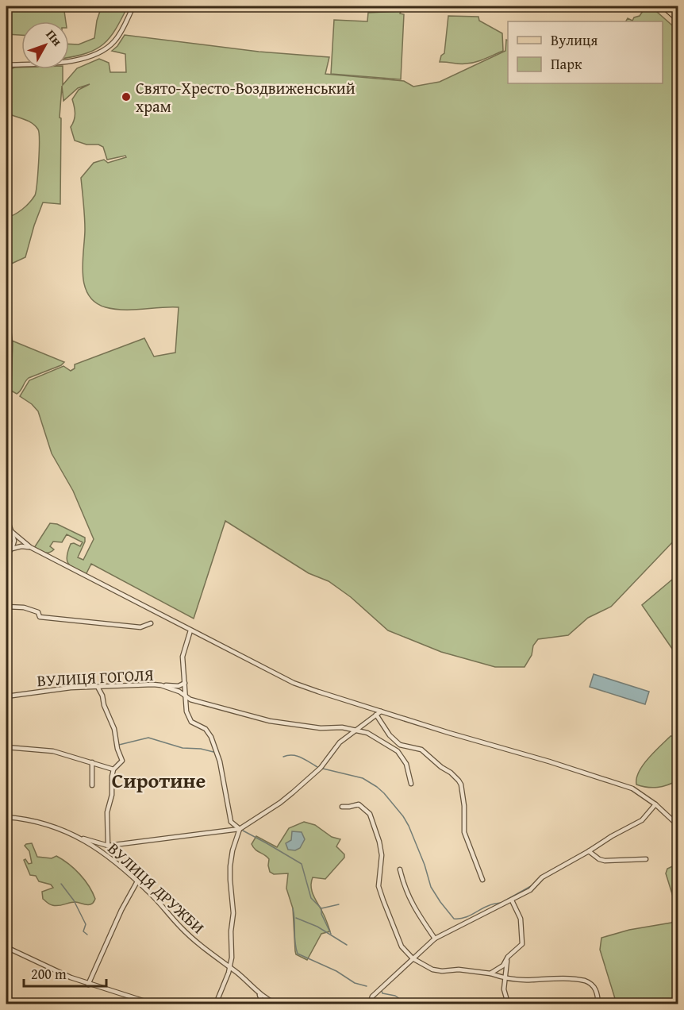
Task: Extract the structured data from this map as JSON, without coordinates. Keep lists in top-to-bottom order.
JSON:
{
  "streets": {
    "street": ["ВУЛИЦЯ ГОГОЛЯ", "ВУЛИЦЯ ДРУЖБИ"]
  },
  "districts": ["Сиротине"],
  "places": ["Свято-Хресто-Воздвиженський храм"],
  "legend": ["Вулиця", "Парк"],
  "scale_bar": "200 m",
  "north": "top right"
}
